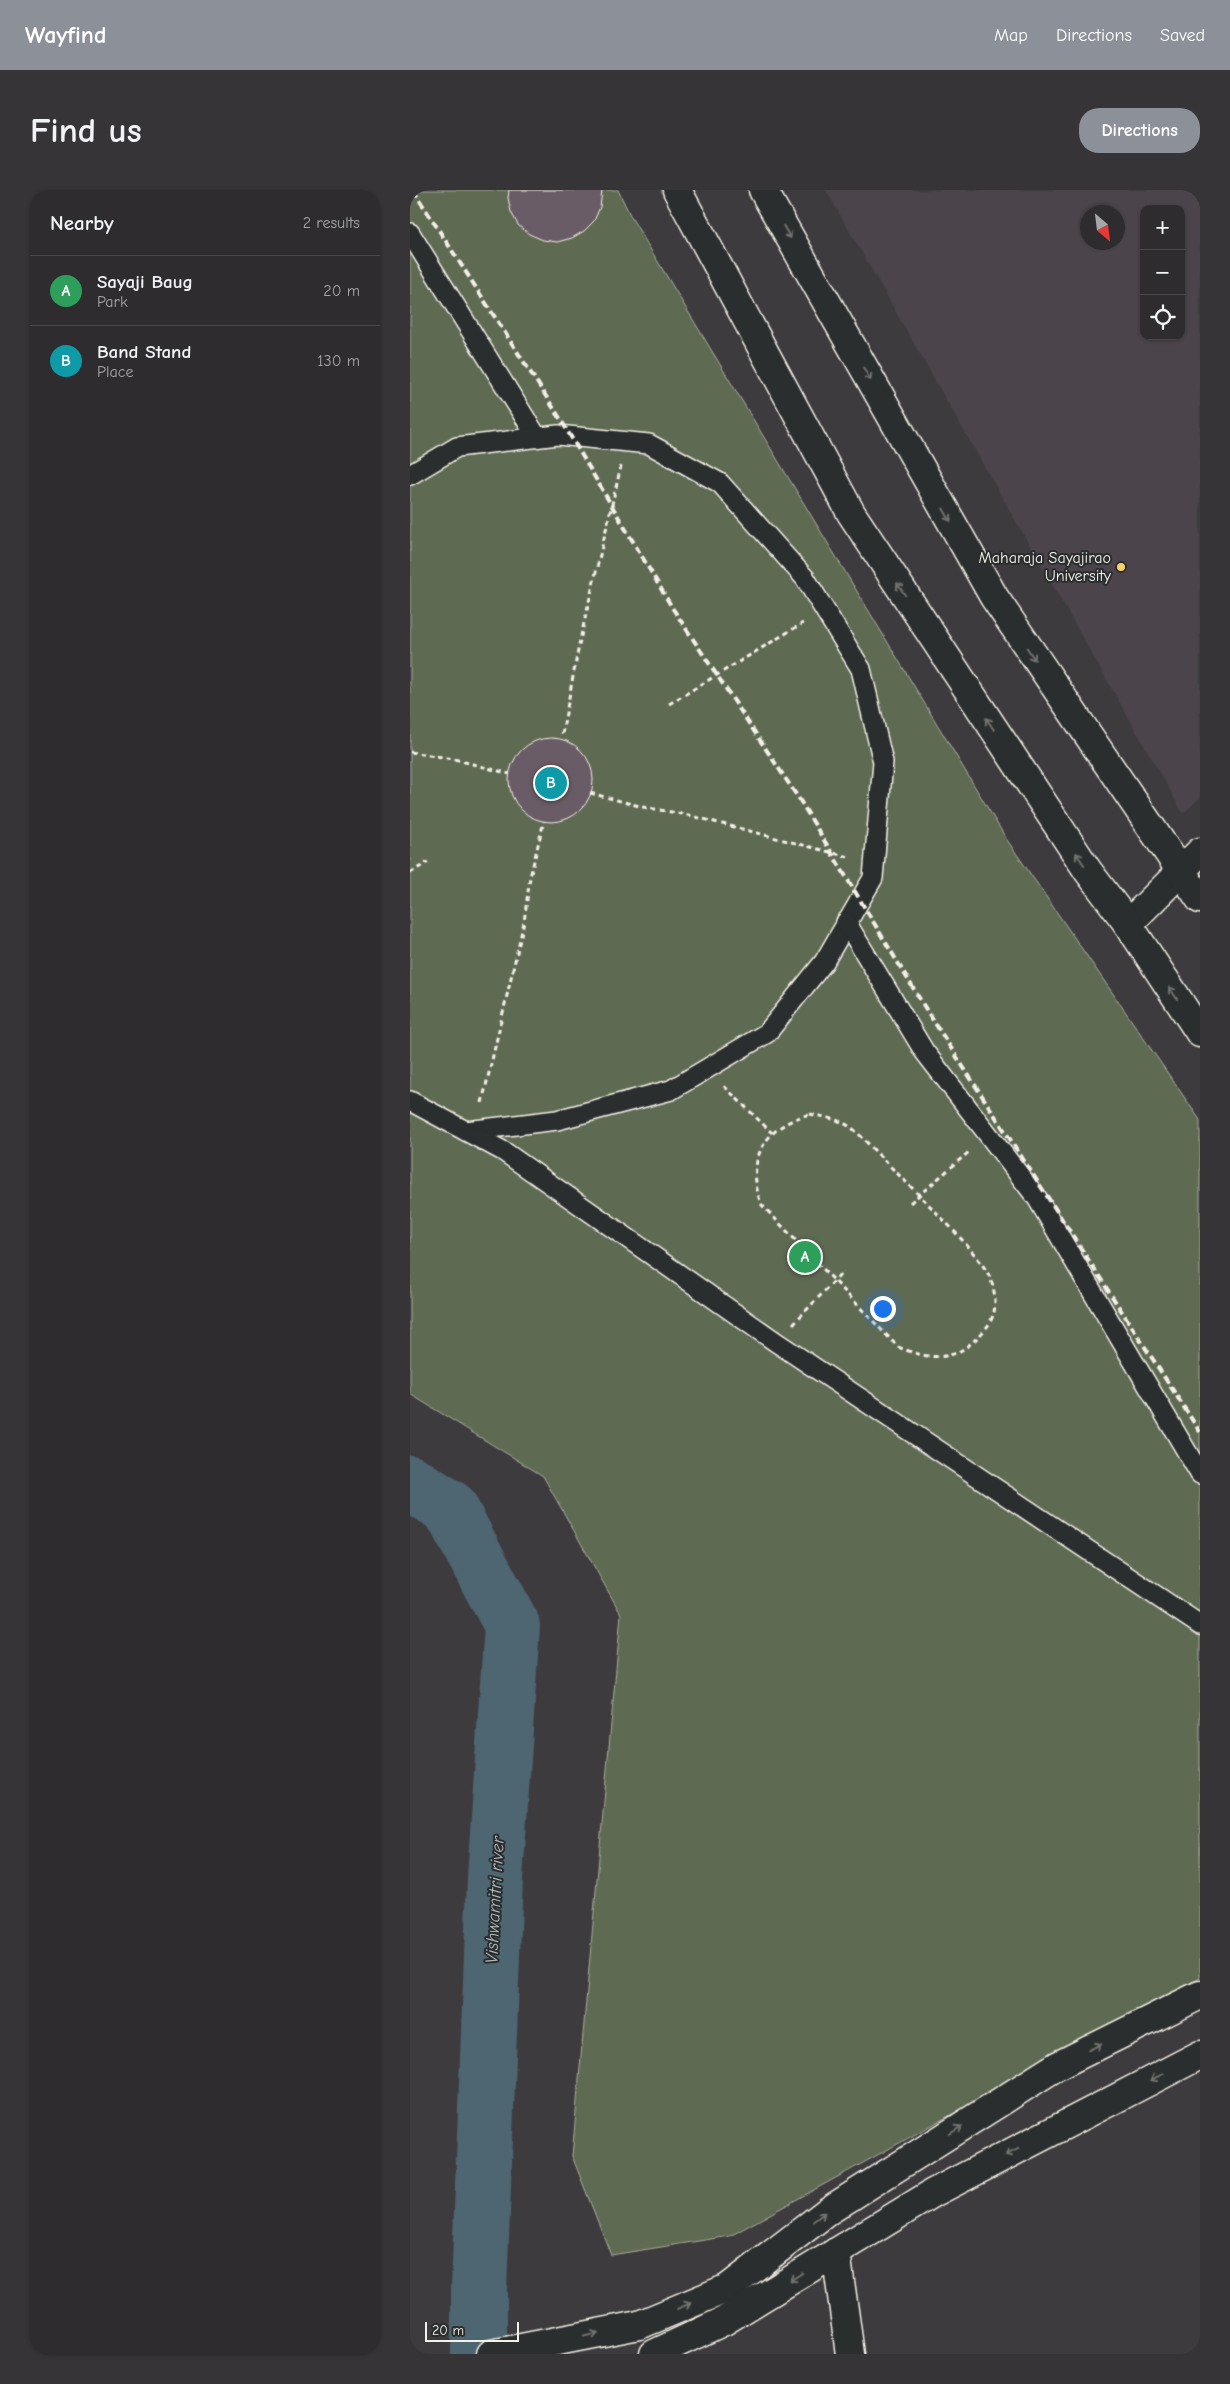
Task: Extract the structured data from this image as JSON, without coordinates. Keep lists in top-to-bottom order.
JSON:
{
  "water": ["Vishwamitri river"],
  "places": ["Maharaja Sayajirao University"],
  "scale_bar": "20 m",
  "north": "bottom right",
  "page": {
    "header": "Wayfind",
    "nav": ["Map", "Directions", "Saved"],
    "buttons": "Directions",
    "title": "Find us",
    "heading": ["Nearby", "2 results"],
    "map_buttons": ["+", "−"],
    "list": [
      {
        "mark": "A",
        "name": "Sayaji Baug",
        "note": "Park",
        "value": "20 m"
      },
      {
        "mark": "B",
        "name": "Band Stand",
        "note": "Place",
        "value": "130 m"
      }
    ],
    "pins": ["B", "A"],
    "scale": "20 m"
  }
}
